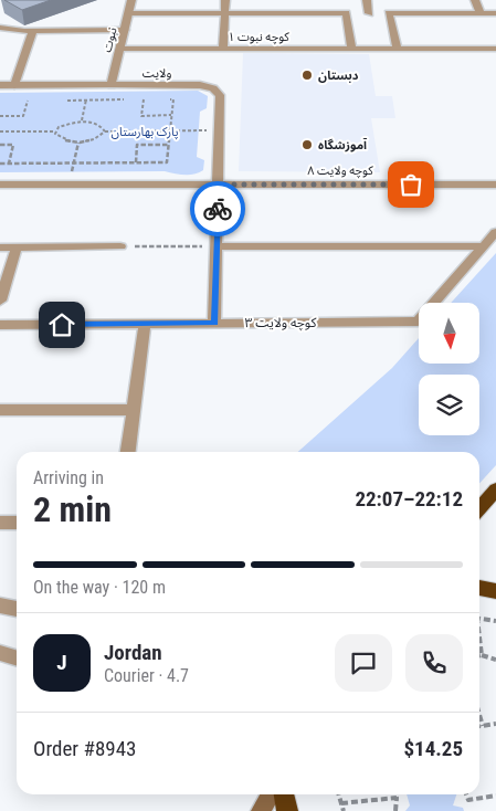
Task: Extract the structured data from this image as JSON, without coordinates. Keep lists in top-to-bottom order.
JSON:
{
  "streets": {
    "street": [
      "کوچه نبوت ۱",
      "نبوت",
      "ولایت",
      "کوچه ولایت ۸",
      "کوچه ولایت ۳"
    ]
  },
  "crossings": [
    ["کوچه نبوت ۱", "نبوت"],
    ["نبوت", "ولایت"],
    ["ولایت", "کوچه ولایت ۸"],
    ["ولایت", "کوچه ولایت ۳"]
  ],
  "parks": ["پارک بهارستان"],
  "places": ["دبستان", "آموزشگاه"],
  "north": "bottom",
  "page": {
    "heading": ["2 min", "Arriving in", "22:07–22:12"],
    "panel": [
      "Jordan",
      "Courier · 4.7",
      "Order #8943",
      "$14.25"
    ],
    "bar": "On the way · 120 m",
    "round": "J"
  }
}
